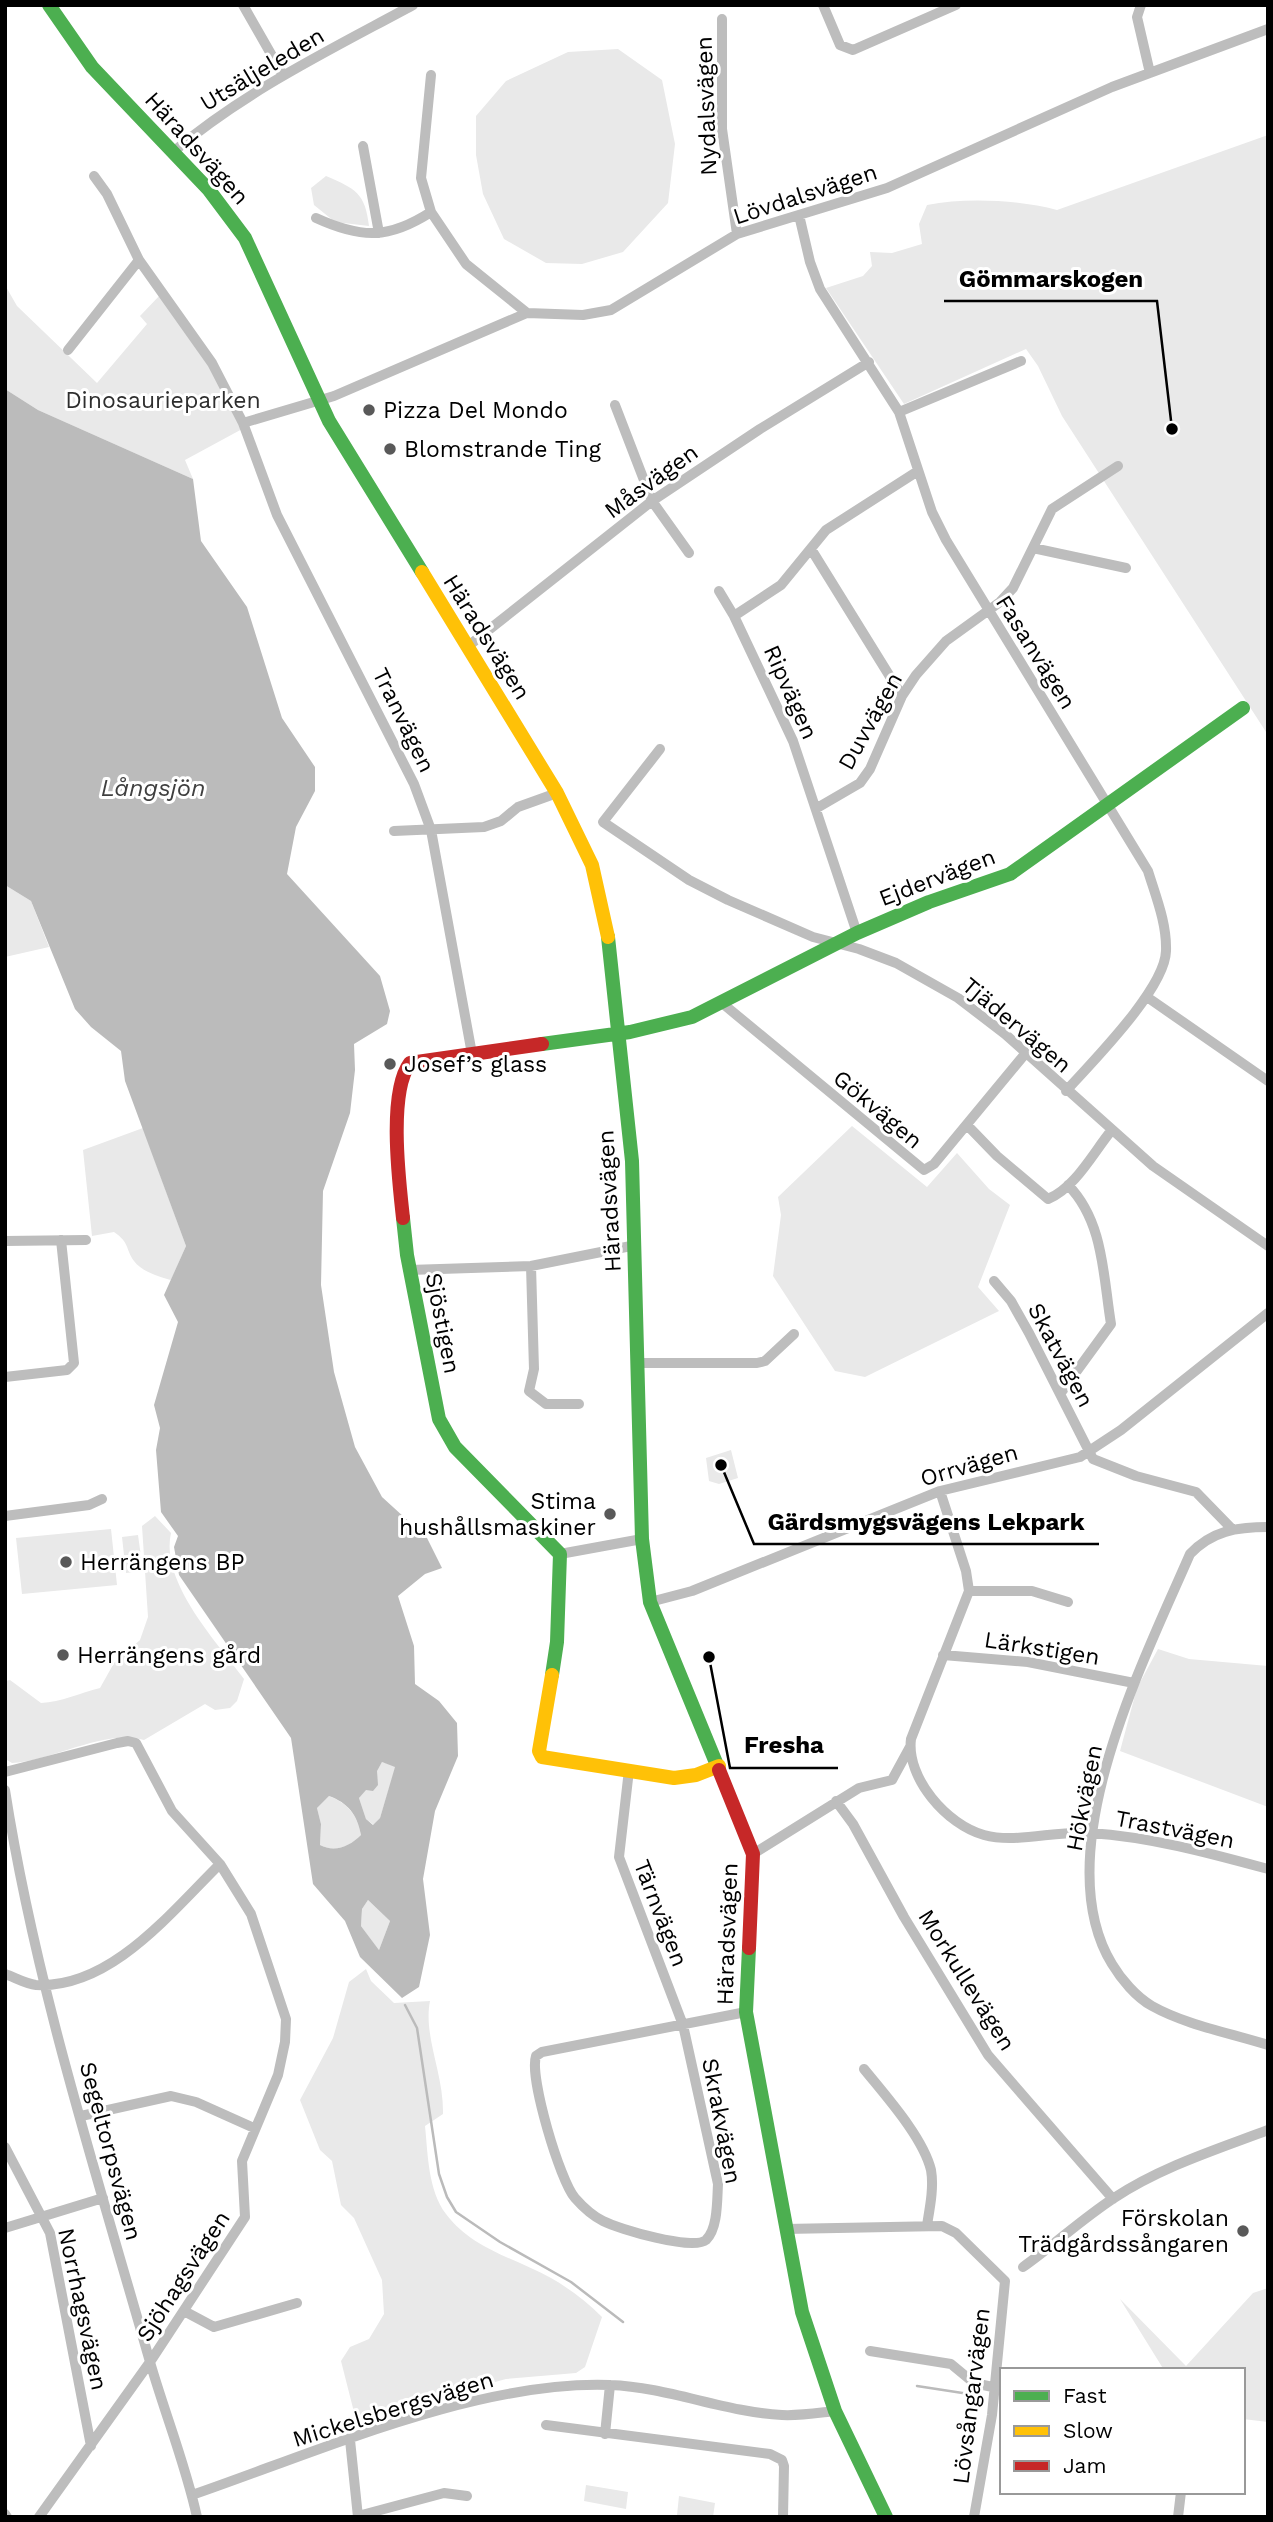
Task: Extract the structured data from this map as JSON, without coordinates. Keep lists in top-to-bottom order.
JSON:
{
  "streets": {
    "street": [
      "Utsäljeleden",
      "Nydalsvägen",
      "Häradsvägen",
      "Lövdalsvägen",
      "Måsvägen",
      "Fasanvägen",
      "Ripvägen",
      "Tranvägen",
      "Duvvägen",
      "Ejdervägen",
      "Tjädervägen",
      "Gökvägen",
      "Sjöstigen",
      "Skatvägen",
      "Orrvägen",
      "Lärkstigen",
      "Hökvägen",
      "Trastvägen",
      "Tärnvägen",
      "Morkullevägen",
      "Skrakvägen",
      "Segeltorpsvägen",
      "Sjöhagsvägen",
      "Norrhagsvägen",
      "Lövsångarvägen",
      "Mickelsbergsvägen"
    ]
  },
  "crossings": [
    ["Utsäljeleden", "Häradsvägen"],
    ["Nydalsvägen", "Lövdalsvägen"],
    ["Häradsvägen", "Lövdalsvägen"],
    ["Häradsvägen", "Måsvägen"],
    ["Häradsvägen", "Ejdervägen"],
    ["Häradsvägen", "Sjöstigen"],
    ["Häradsvägen", "Orrvägen"],
    ["Häradsvägen", "Skrakvägen"],
    ["Häradsvägen", "Mickelsbergsvägen"],
    ["Lövdalsvägen", "Fasanvägen"],
    ["Måsvägen", "Fasanvägen"],
    ["Fasanvägen", "Duvvägen"],
    ["Fasanvägen", "Ejdervägen"],
    ["Fasanvägen", "Tjädervägen"],
    ["Ripvägen", "Duvvägen"],
    ["Ripvägen", "Ejdervägen"],
    ["Tranvägen", "Sjöstigen"],
    ["Ejdervägen", "Tjädervägen"],
    ["Ejdervägen", "Gökvägen"],
    ["Ejdervägen", "Sjöstigen"],
    ["Tjädervägen", "Gökvägen"],
    ["Skatvägen", "Orrvägen"],
    ["Lärkstigen", "Hökvägen"],
    ["Hökvägen", "Trastvägen"],
    ["Tärnvägen", "Skrakvägen"],
    ["Segeltorpsvägen", "Sjöhagsvägen"],
    ["Segeltorpsvägen", "Mickelsbergsvägen"],
    ["Sjöhagsvägen", "Norrhagsvägen"]
  ],
  "water": ["Långsjön"],
  "parks": ["Dinosaurieparken"],
  "places": [
    "Pizza Del Mondo",
    "Gömmarskogen",
    "Blomstrande Ting",
    "Josef’s glass",
    "Gärdsmygsvägens Lekpark",
    "Stima hushållsmaskiner",
    "Herrängens BP",
    "Herrängens gård",
    "Fresha",
    "Förskolan Trädgårdssångaren"
  ],
  "legend": ["Fast", "Slow", "Jam"]
}
